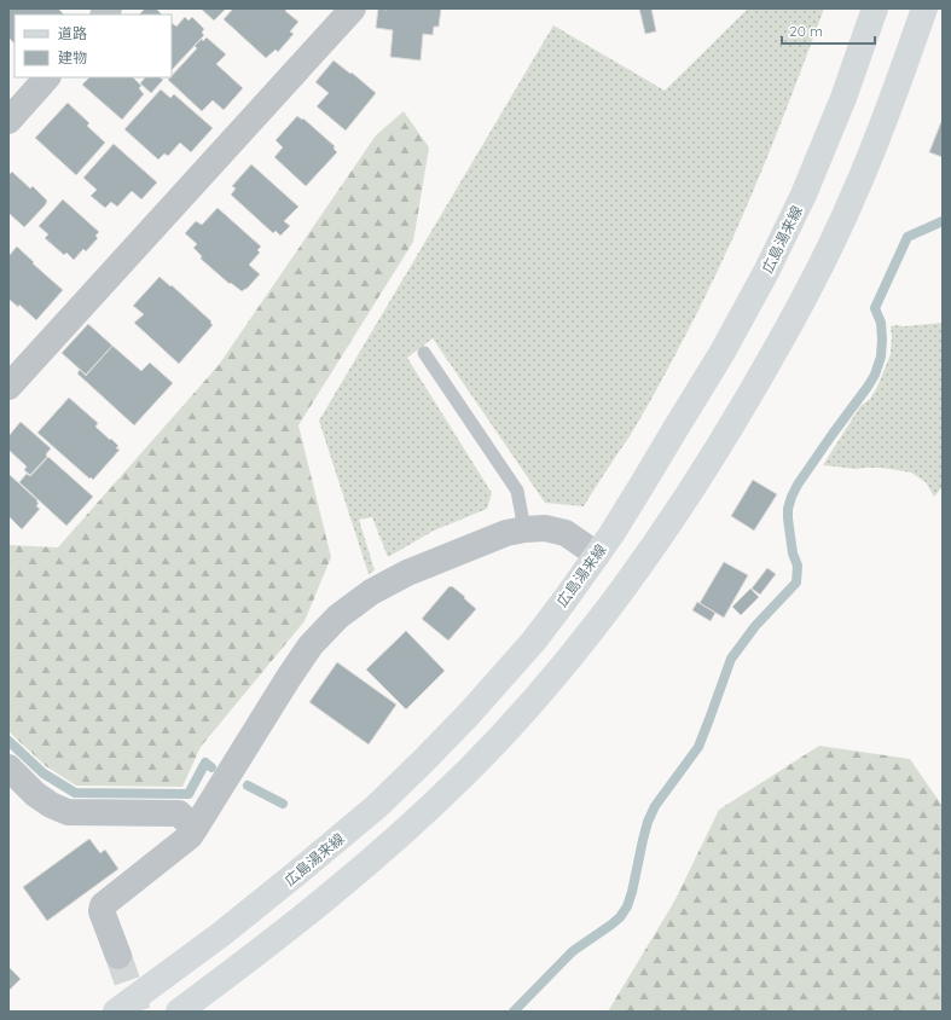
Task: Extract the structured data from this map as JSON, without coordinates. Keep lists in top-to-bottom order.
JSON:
{
  "streets": {
    "main road": ["広島湯来線"]
  },
  "legend": ["道路", "建物"],
  "scale_bar": "20 m"
}
